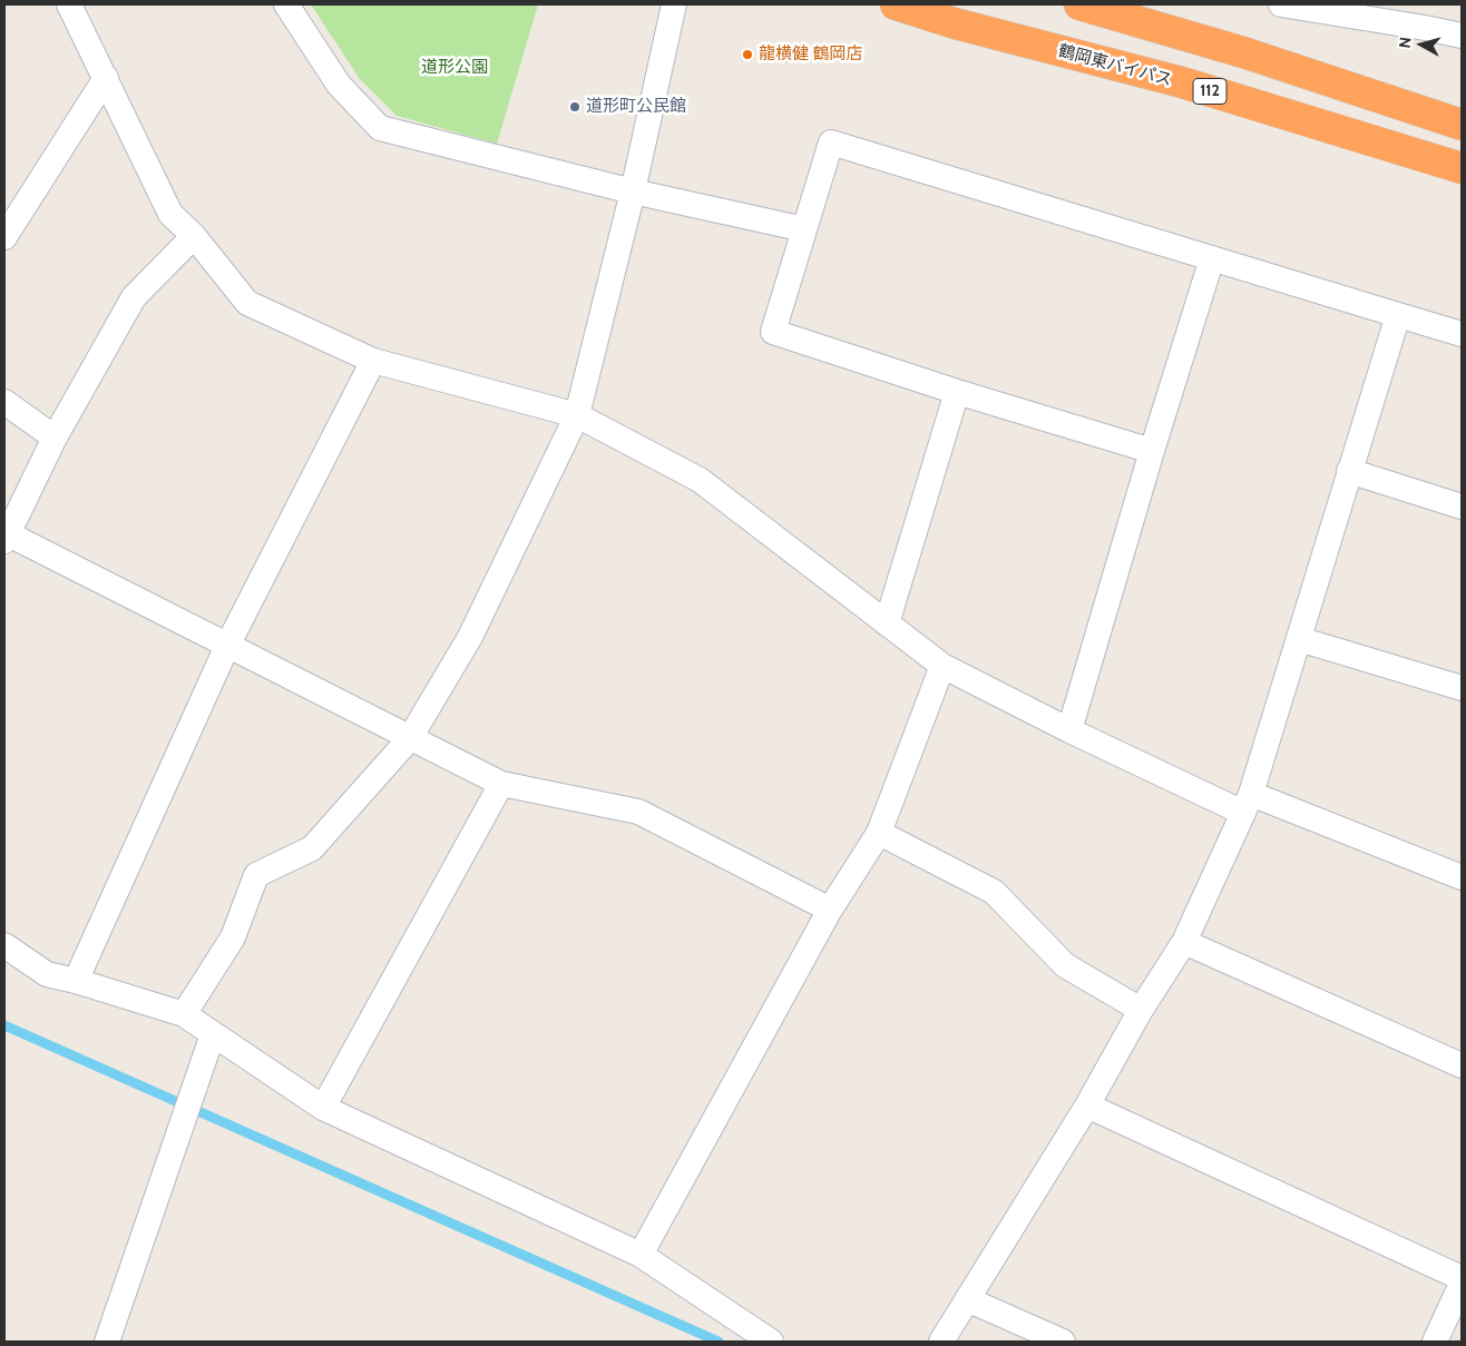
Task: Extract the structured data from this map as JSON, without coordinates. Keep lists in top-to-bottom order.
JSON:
{
  "streets": {
    "highway": ["鶴岡東バイパス", "112"]
  },
  "parks": ["道形公園"],
  "places": ["龍横健 鶴岡店", "道形町公民館"],
  "north": "left"
}
